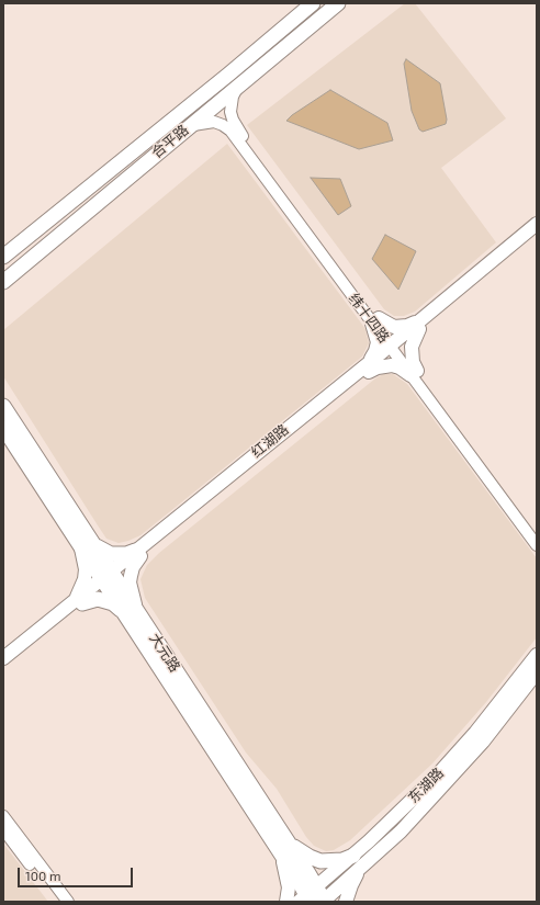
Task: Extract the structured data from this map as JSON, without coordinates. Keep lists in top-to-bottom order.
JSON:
{
  "streets": {
    "main road": [
      "合平路",
      "红湖路",
      "大元路",
      "东湖路"
    ],
    "street": ["纬十四路"]
  },
  "crossings": [
    ["合平路", "纬十四路"],
    ["纬十四路", "红湖路"],
    ["红湖路", "大元路"],
    ["大元路", "东湖路"]
  ],
  "scale_bar": "100 m"
}
